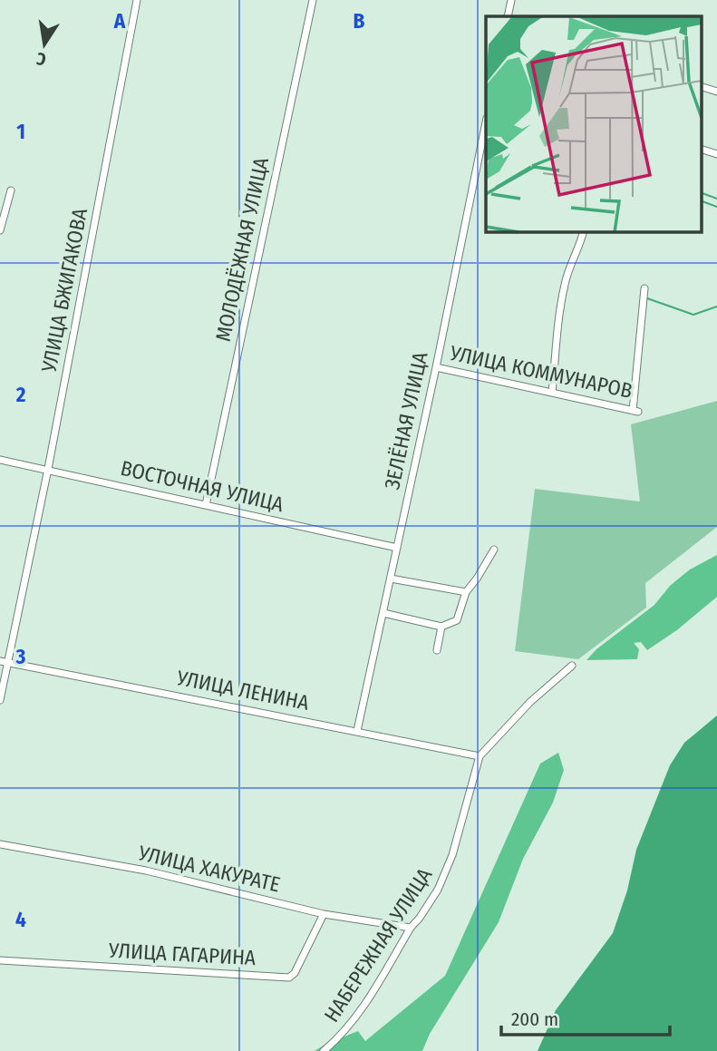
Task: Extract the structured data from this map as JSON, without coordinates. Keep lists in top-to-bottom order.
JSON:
{
  "streets": {
    "street": [
      "МОЛОДЁЖНАЯ УЛИЦА",
      "УЛИЦА БЖИГАКОВА",
      "УЛИЦА КОММУНАРОВ",
      "ЗЕЛЁНАЯ УЛИЦА",
      "ВОСТОЧНАЯ УЛИЦА",
      "УЛИЦА ЛЕНИНА",
      "УЛИЦА ХАКУРАТЕ",
      "НАБЕРЕЖНАЯ УЛИЦА",
      "УЛИЦА ГАГАРИНА"
    ]
  },
  "crossings": [
    ["МОЛОДЁЖНАЯ УЛИЦА", "ВОСТОЧНАЯ УЛИЦА"],
    ["УЛИЦА БЖИГАКОВА", "ВОСТОЧНАЯ УЛИЦА"],
    ["УЛИЦА БЖИГАКОВА", "УЛИЦА ЛЕНИНА"],
    ["УЛИЦА КОММУНАРОВ", "ЗЕЛЁНАЯ УЛИЦА"],
    ["ЗЕЛЁНАЯ УЛИЦА", "ВОСТОЧНАЯ УЛИЦА"],
    ["ЗЕЛЁНАЯ УЛИЦА", "УЛИЦА ЛЕНИНА"],
    ["УЛИЦА ЛЕНИНА", "НАБЕРЕЖНАЯ УЛИЦА"],
    ["УЛИЦА ХАКУРАТЕ", "НАБЕРЕЖНАЯ УЛИЦА"],
    ["УЛИЦА ХАКУРАТЕ", "УЛИЦА ГАГАРИНА"]
  ],
  "scale_bar": "200 m",
  "north": "bottom",
  "grid": {
    "columns": ["A", "B"],
    "rows": [
      "1",
      "2",
      "3",
      "4"
    ]
  }
}
